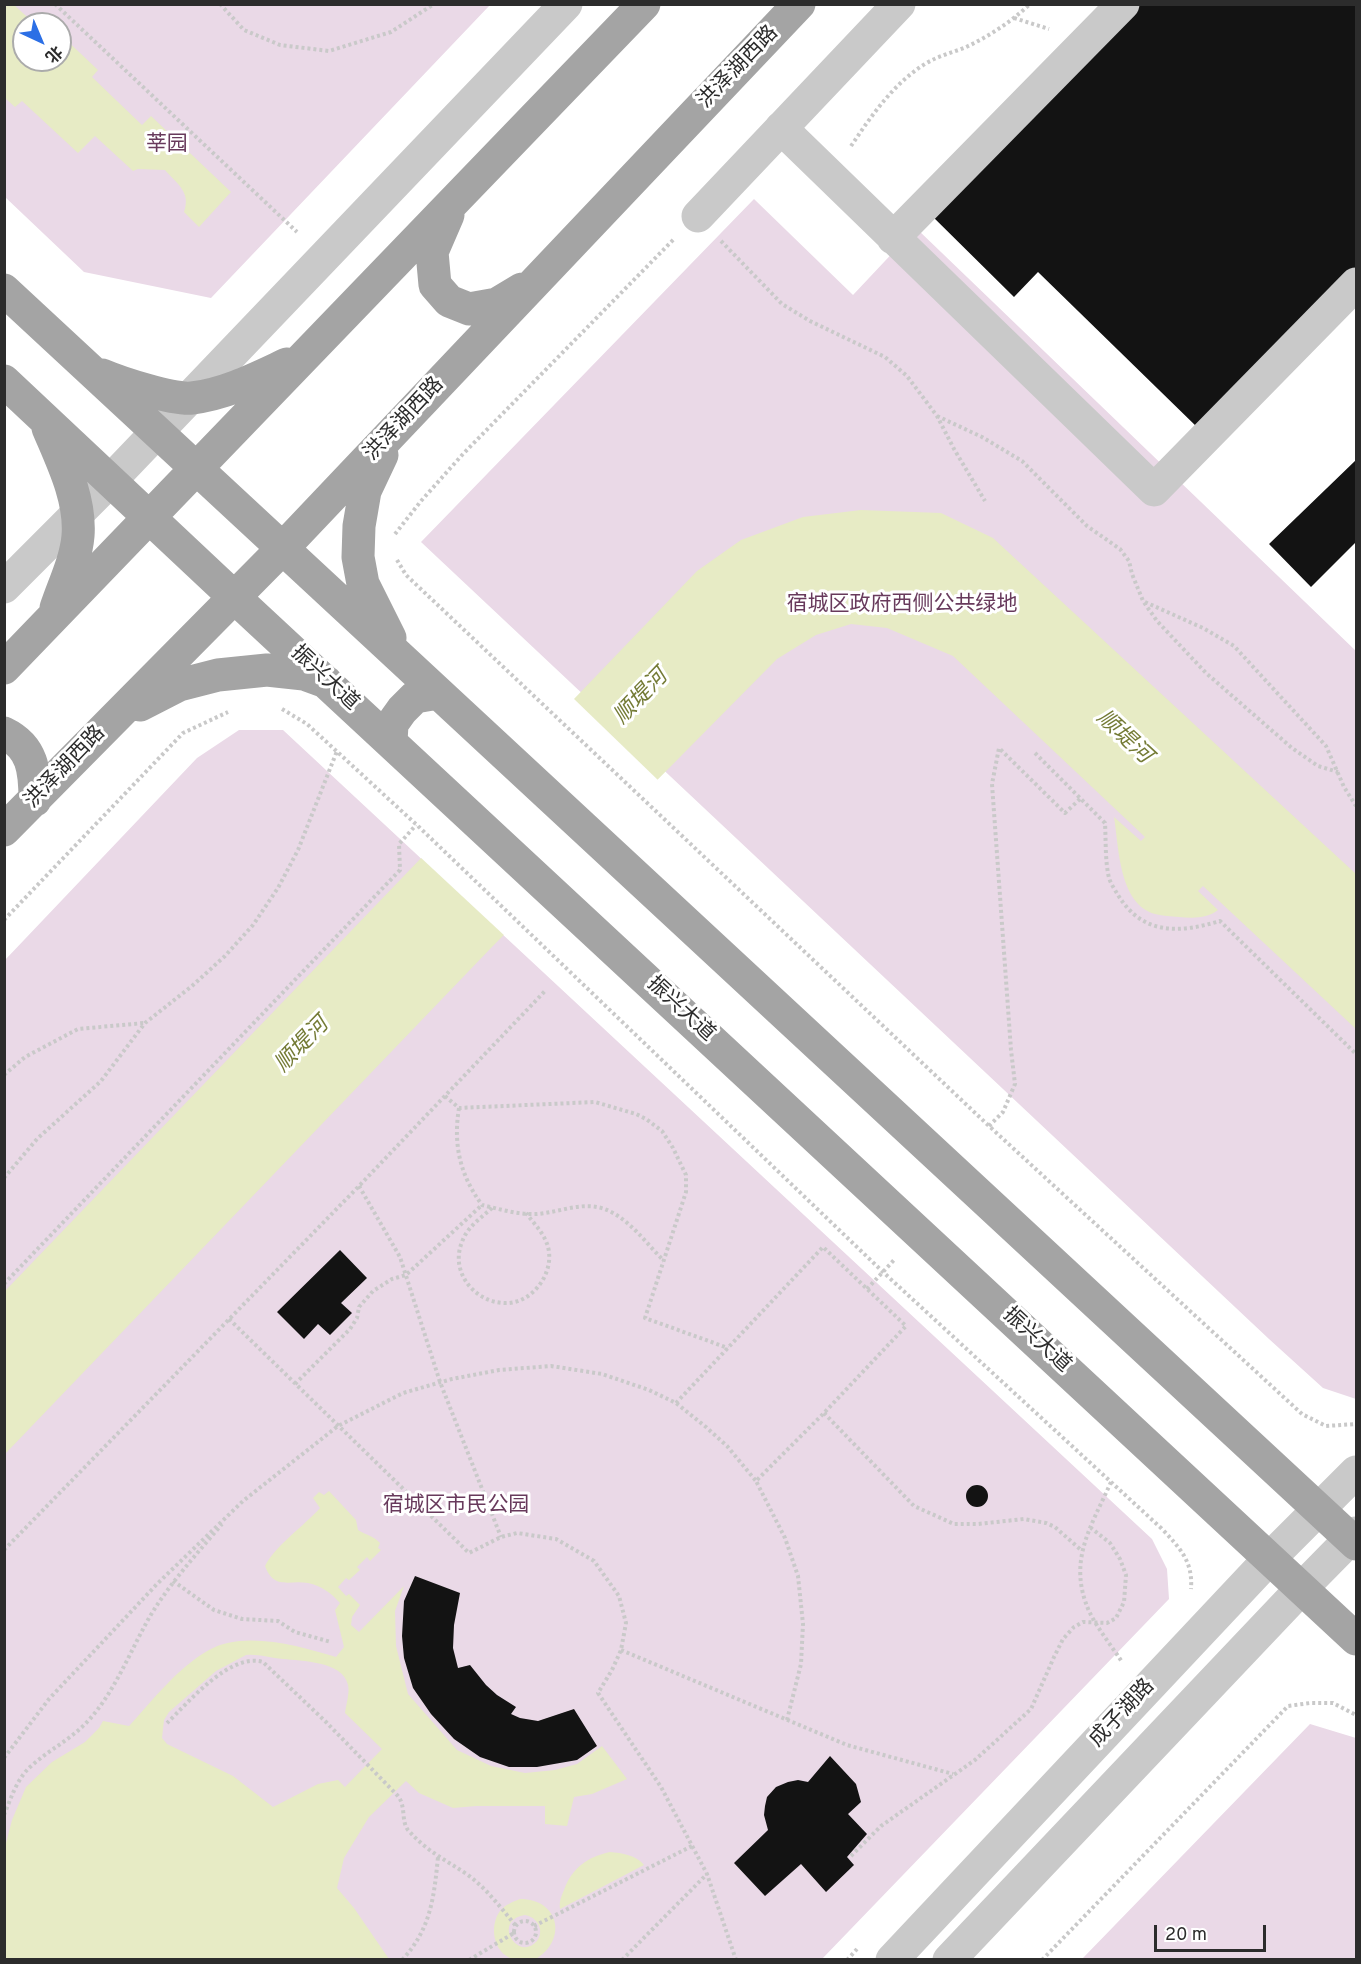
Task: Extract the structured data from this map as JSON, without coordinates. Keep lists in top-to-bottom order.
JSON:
{
  "streets": {
    "main road": ["洪泽湖西路", "振兴大道"],
    "street": ["成子湖路"]
  },
  "crossings": [
    ["洪泽湖西路", "振兴大道"],
    ["振兴大道", "成子湖路"]
  ],
  "water": ["顺堤河"],
  "parks": ["莘园", "宿城区政府西侧公共绿地", "宿城区市民公园"],
  "scale_bar": "20 m",
  "north": "bottom right"
}
